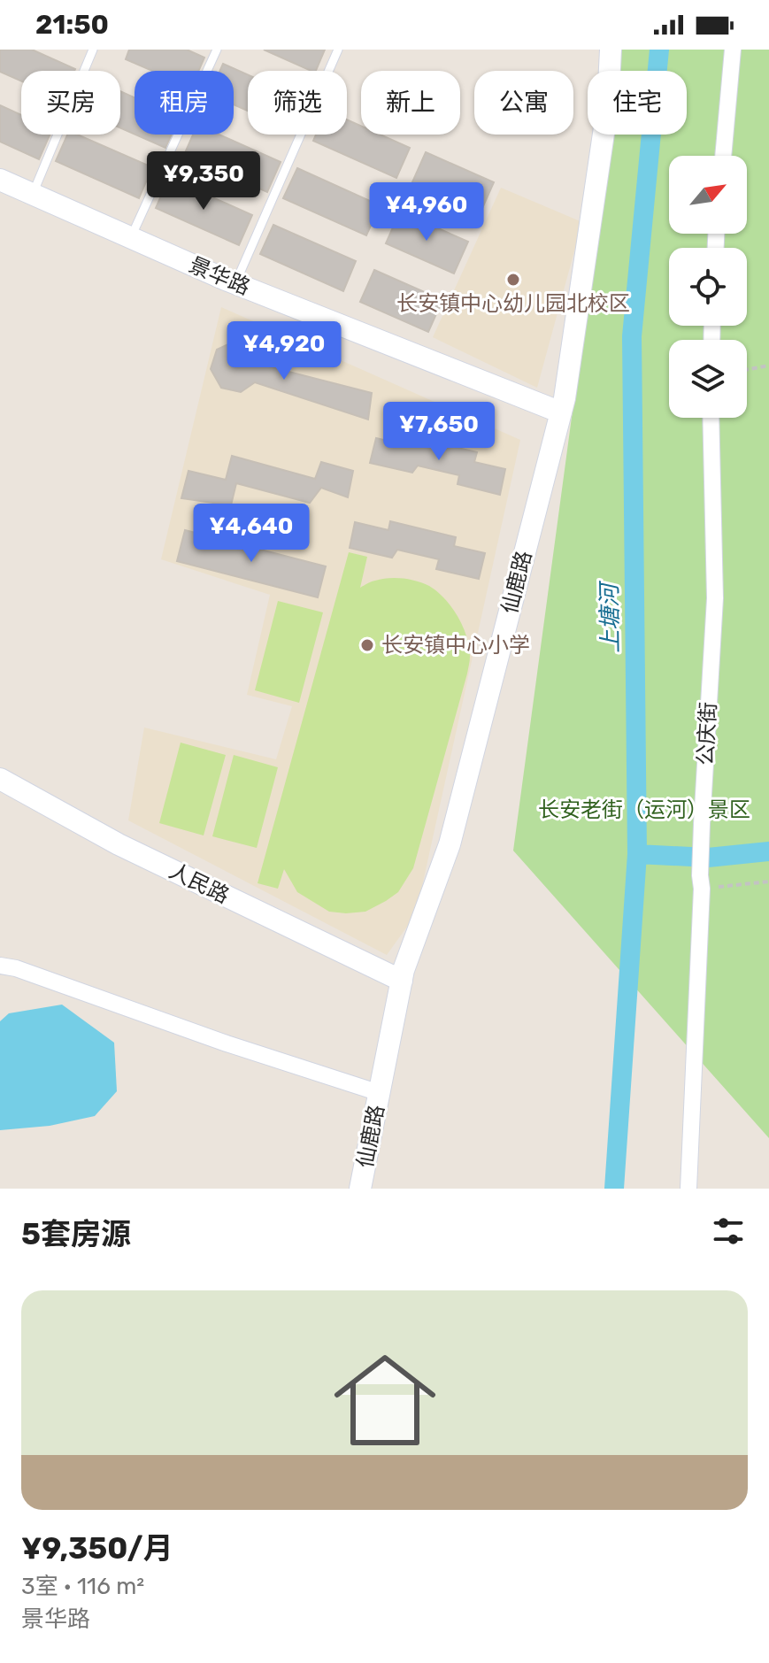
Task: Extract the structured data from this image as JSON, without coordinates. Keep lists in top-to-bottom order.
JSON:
{
  "streets": {
    "street": [
      "景华路",
      "仙鹿路",
      "公庆街",
      "人民路"
    ]
  },
  "crossings": [
    ["景华路", "仙鹿路"],
    ["仙鹿路", "人民路"]
  ],
  "water": ["上塘河"],
  "parks": ["长安老街（运河）景区"],
  "places": ["长安镇中心幼儿园北校区", "长安镇中心小学"],
  "north": "top right",
  "page": {
    "status": "21:50",
    "chip": [
      "买房",
      "租房",
      "筛选",
      "新上",
      "公寓",
      "住宅"
    ],
    "price": [
      "¥9,350",
      "¥4,960",
      "¥4,920",
      "¥7,650",
      "¥4,640"
    ],
    "heading": "5套房源",
    "list": [
      {
        "name": "¥9,350/月",
        "note": "3室 · 116 m² · 景华路"
      }
    ]
  }
}
